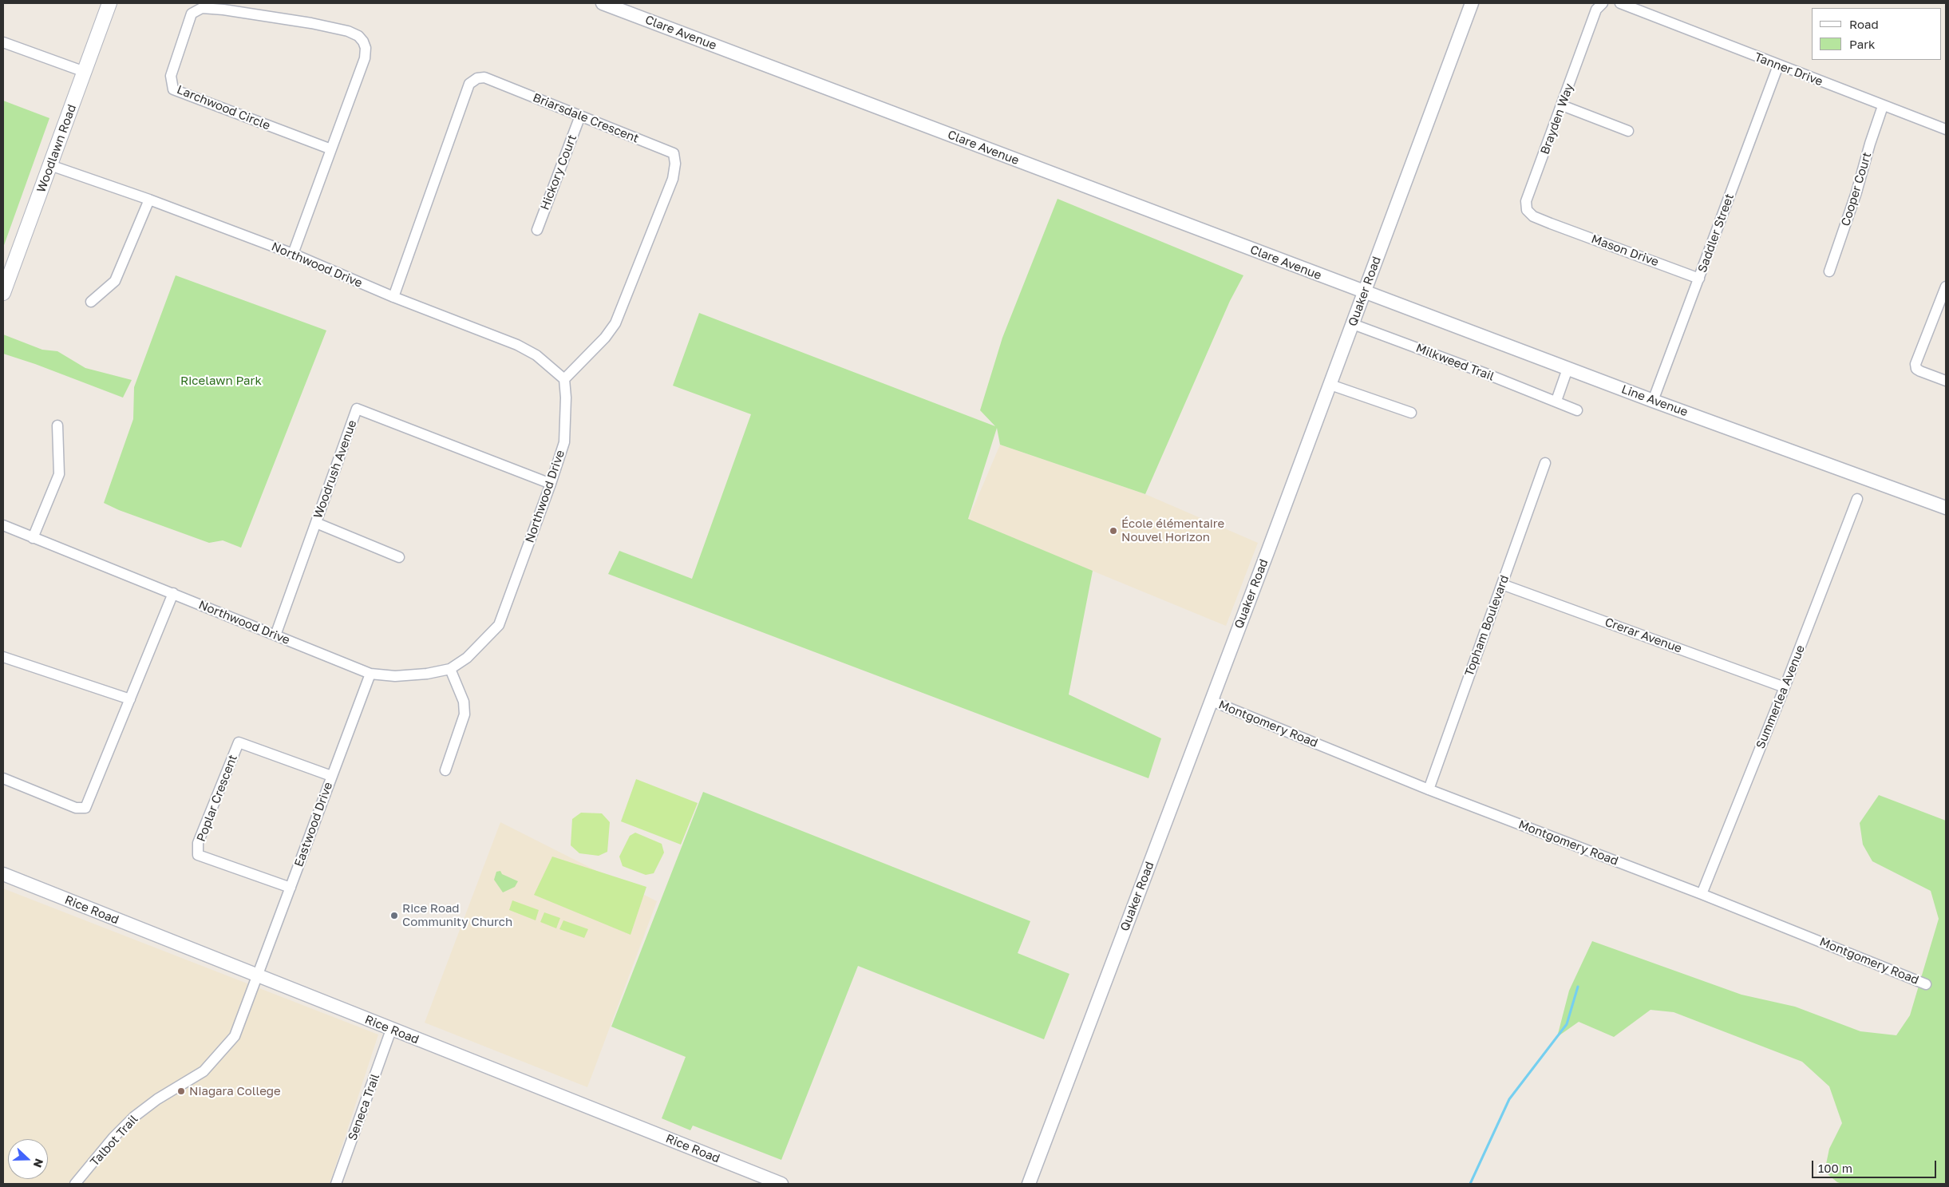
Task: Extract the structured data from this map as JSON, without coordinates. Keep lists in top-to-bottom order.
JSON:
{
  "streets": {
    "main road": ["Woodlawn Road"],
    "street": [
      "Clare Avenue",
      "Tanner Drive",
      "Larchwood Circle",
      "Briarsdale Crescent",
      "Brayden Way",
      "Hickory Court",
      "Cooper Court",
      "Saddler Street",
      "Mason Drive",
      "Northwood Drive",
      "Quaker Road",
      "Milkweed Trail",
      "Line Avenue",
      "Woodrush Avenue",
      "Topham Boulevard",
      "Crerar Avenue",
      "Summerlea Avenue",
      "Montgomery Road",
      "Poplar Crescent",
      "Eastwood Drive",
      "Rice Road",
      "Seneca Trail",
      "Talbot Trail"
    ]
  },
  "crossings": [
    ["Clare Avenue", "Quaker Road"],
    ["Clare Avenue", "Line Avenue"],
    ["Tanner Drive", "Cooper Court"],
    ["Tanner Drive", "Saddler Street"],
    ["Larchwood Circle", "Northwood Drive"],
    ["Briarsdale Crescent", "Hickory Court"],
    ["Briarsdale Crescent", "Northwood Drive"],
    ["Brayden Way", "Mason Drive"],
    ["Woodlawn Road", "Northwood Drive"],
    ["Saddler Street", "Mason Drive"],
    ["Saddler Street", "Line Avenue"],
    ["Northwood Drive", "Woodrush Avenue"],
    ["Northwood Drive", "Eastwood Drive"],
    ["Quaker Road", "Milkweed Trail"],
    ["Quaker Road", "Line Avenue"],
    ["Quaker Road", "Montgomery Road"],
    ["Topham Boulevard", "Crerar Avenue"],
    ["Topham Boulevard", "Montgomery Road"],
    ["Crerar Avenue", "Summerlea Avenue"],
    ["Summerlea Avenue", "Montgomery Road"],
    ["Poplar Crescent", "Eastwood Drive"],
    ["Eastwood Drive", "Rice Road"],
    ["Eastwood Drive", "Talbot Trail"],
    ["Rice Road", "Seneca Trail"],
    ["Rice Road", "Talbot Trail"]
  ],
  "parks": ["Ricelawn Park"],
  "places": ["École élémentaire Nouvel Horizon", "Rice Road Community Church", "Niagara College"],
  "legend": ["Road", "Park"],
  "scale_bar": "100 m",
  "north": "right"
}
